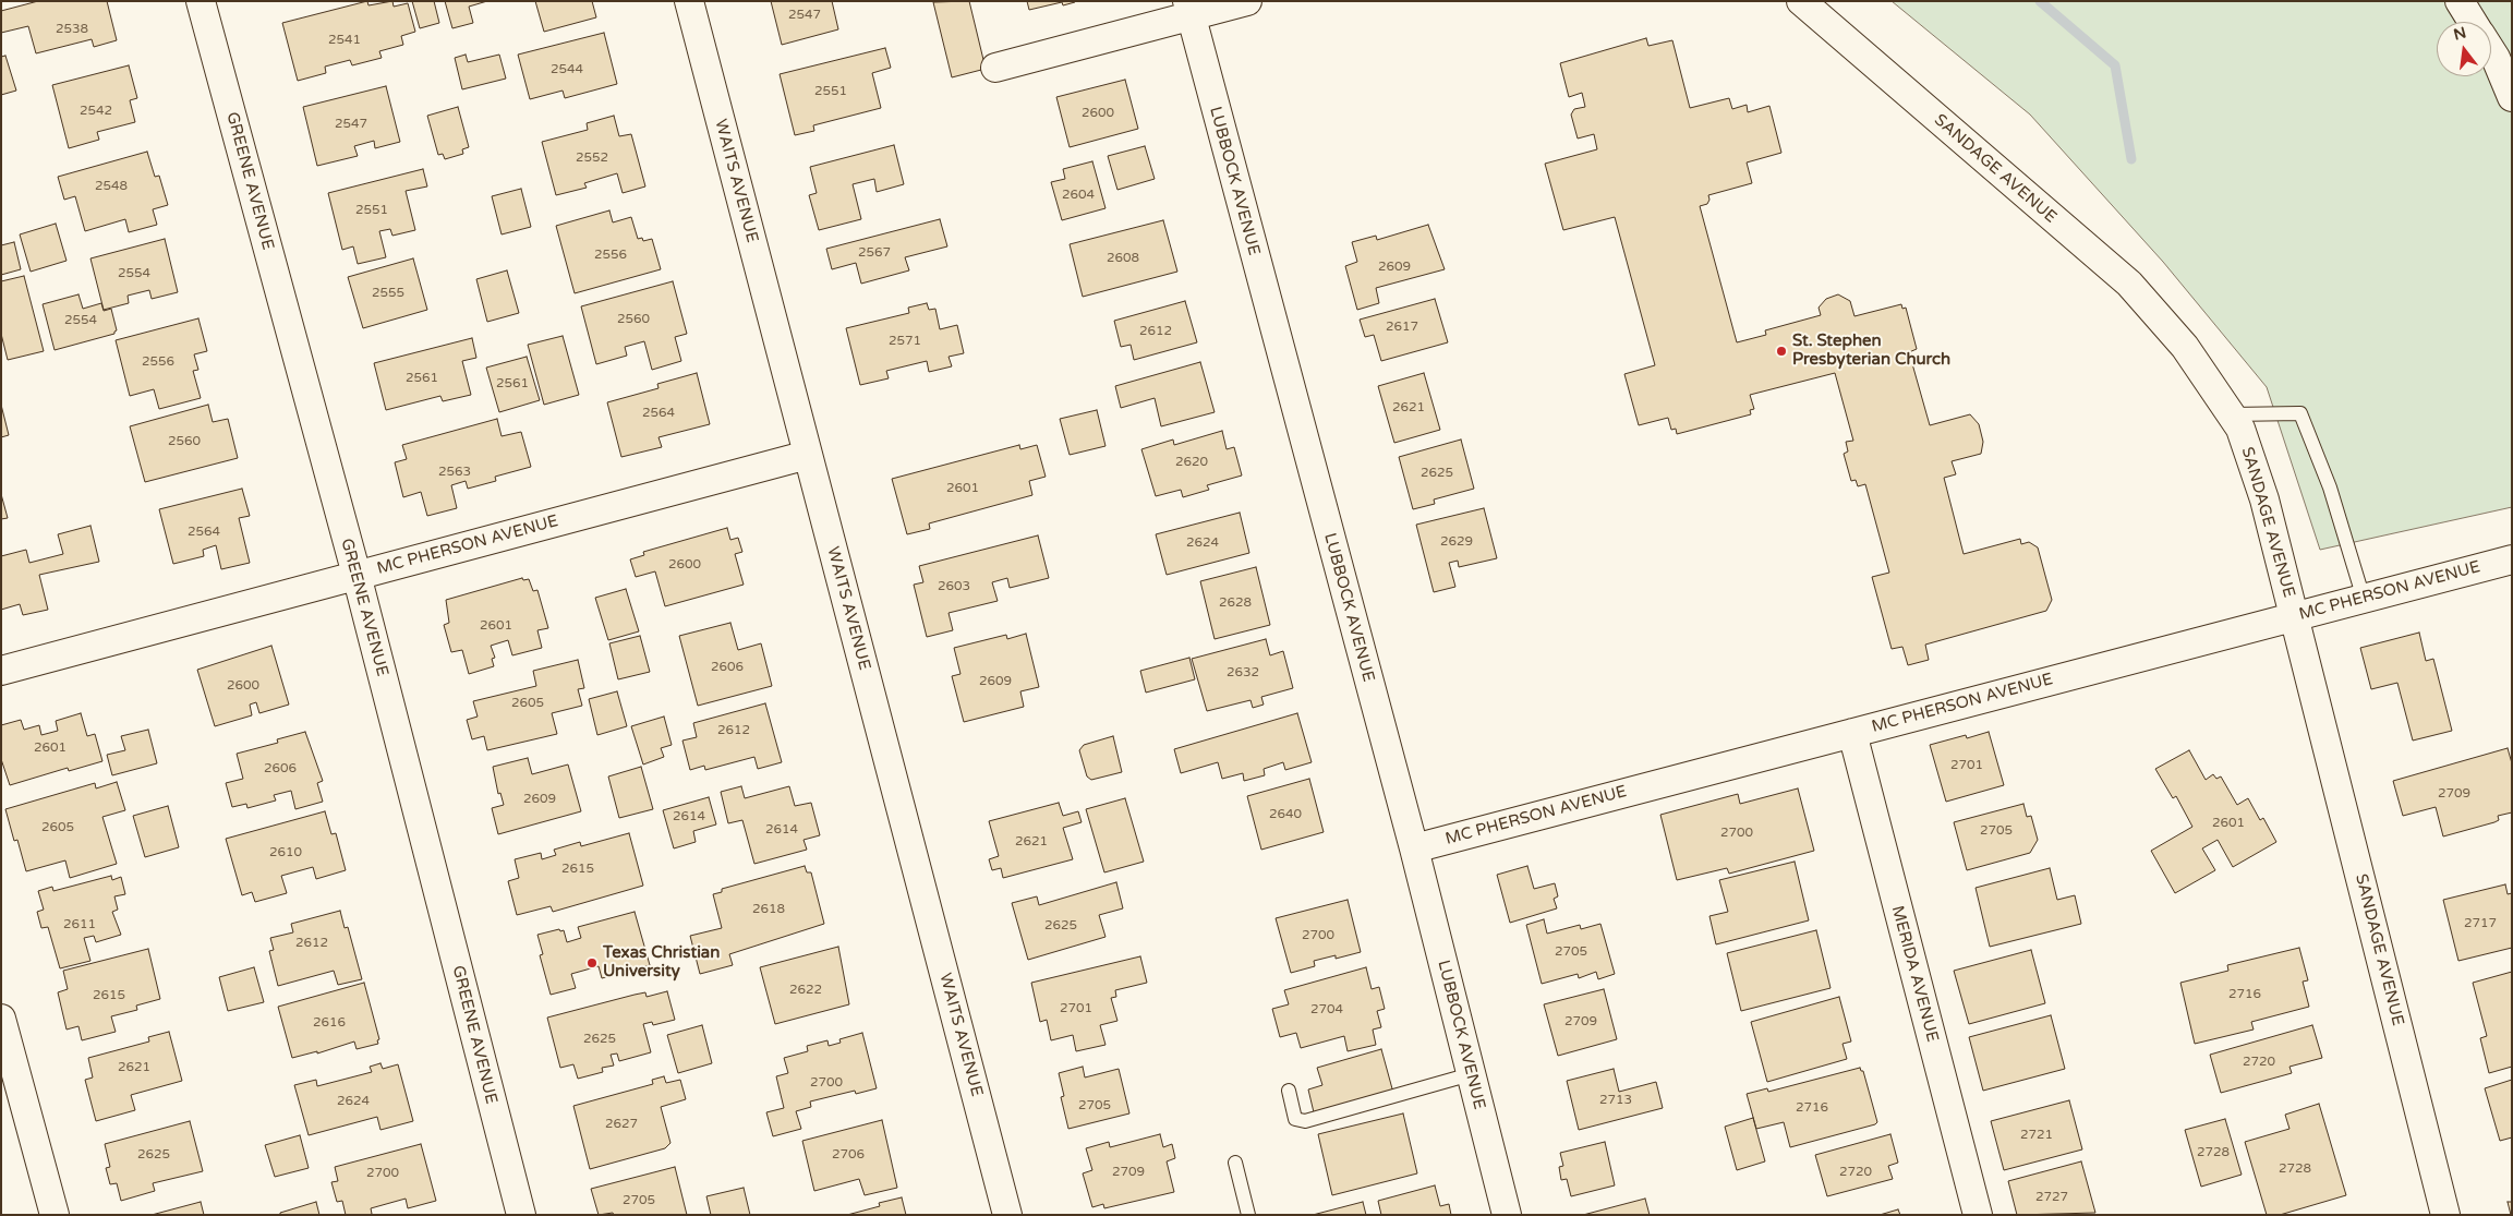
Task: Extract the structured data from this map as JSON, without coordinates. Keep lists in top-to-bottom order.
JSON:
{
  "streets": {
    "street": [
      "SANDAGE AVENUE",
      "GREENE AVENUE",
      "WAITS AVENUE",
      "LUBBOCK AVENUE",
      "MC PHERSON AVENUE",
      "MERIDA AVENUE"
    ]
  },
  "crossings": [
    ["SANDAGE AVENUE", "MC PHERSON AVENUE"],
    ["GREENE AVENUE", "MC PHERSON AVENUE"],
    ["WAITS AVENUE", "MC PHERSON AVENUE"],
    ["LUBBOCK AVENUE", "MC PHERSON AVENUE"],
    ["MC PHERSON AVENUE", "MERIDA AVENUE"]
  ],
  "places": ["St. Stephen Presbyterian Church", "Texas Christian University"],
  "house_numbers": [
    "2547",
    "2538",
    "2541",
    "2544",
    "2551",
    "2542",
    "2600",
    "2547",
    "2552",
    "2548",
    "2604",
    "2551",
    "2567",
    "2556",
    "2608",
    "2609",
    "2554",
    "2555",
    "2560",
    "2554",
    "2617",
    "2612",
    "2571",
    "2556",
    "2561",
    "2561",
    "2621",
    "2564",
    "2560",
    "2620",
    "2563",
    "2625",
    "2601",
    "2564",
    "2629",
    "2624",
    "2600",
    "2603",
    "2628",
    "2601",
    "2606",
    "2632",
    "2609",
    "2600",
    "2605",
    "2612",
    "2601",
    "2701",
    "2606",
    "2709",
    "2609",
    "2640",
    "2614",
    "2601",
    "2605",
    "2614",
    "2705",
    "2700",
    "2621",
    "2610",
    "2615",
    "2618",
    "2717",
    "2611",
    "2625",
    "2700",
    "2612",
    "2705",
    "2622",
    "2716",
    "2615",
    "2701",
    "2704",
    "2709",
    "2616",
    "2625",
    "2720",
    "2621",
    "2700",
    "2713",
    "2624",
    "2705",
    "2716",
    "2627",
    "2721",
    "2728",
    "2625",
    "2706",
    "2728",
    "2709",
    "2720",
    "2700",
    "2727",
    "2705"
  ],
  "north": "top"
}
